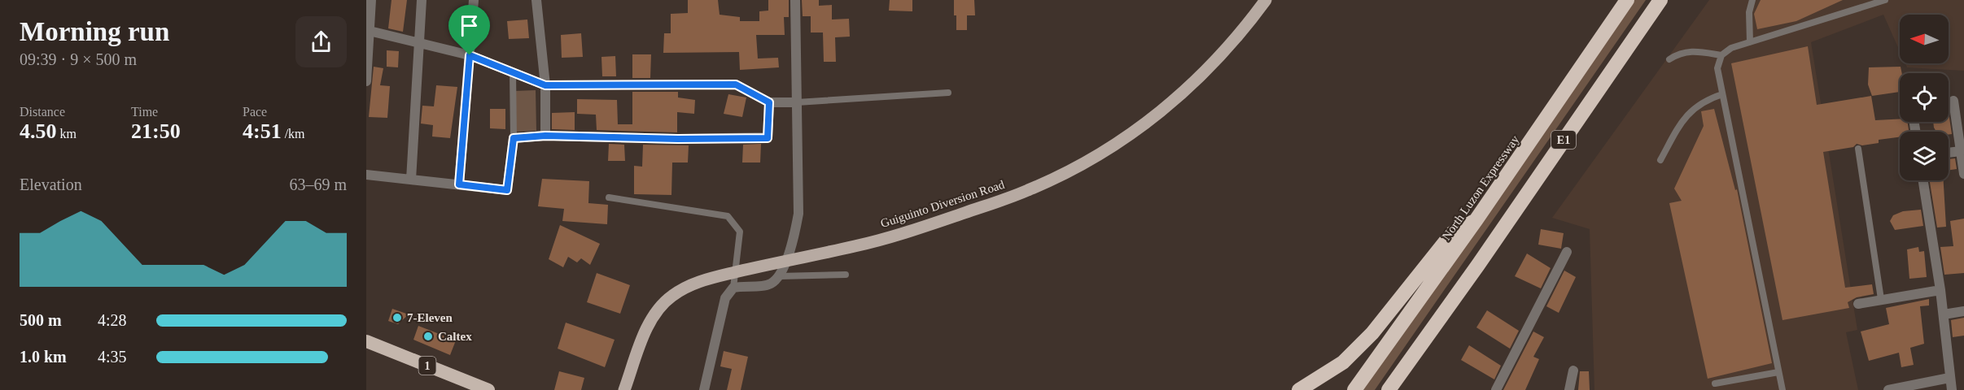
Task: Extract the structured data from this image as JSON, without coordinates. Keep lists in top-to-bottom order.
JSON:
{
  "streets": {
    "highway": ["E1", "North Luzon Expressway", "1"],
    "main road": ["Guiguinto Diversion Road"]
  },
  "places": ["7-Eleven", "Caltex"],
  "north": "left",
  "page": {
    "heading": ["Morning run", "09:39 · 9 × 500 m"],
    "stats": [
      ["Distance", "4.50 km"],
      ["Time", "21:50"],
      ["Pace", "4:51 /km"]
    ],
    "chart": ["Elevation", "63–69 m"],
    "list": [
      {
        "name": "500 m",
        "note": "4:28"
      },
      {
        "name": "1.0 km",
        "note": "4:35"
      }
    ]
  }
}
